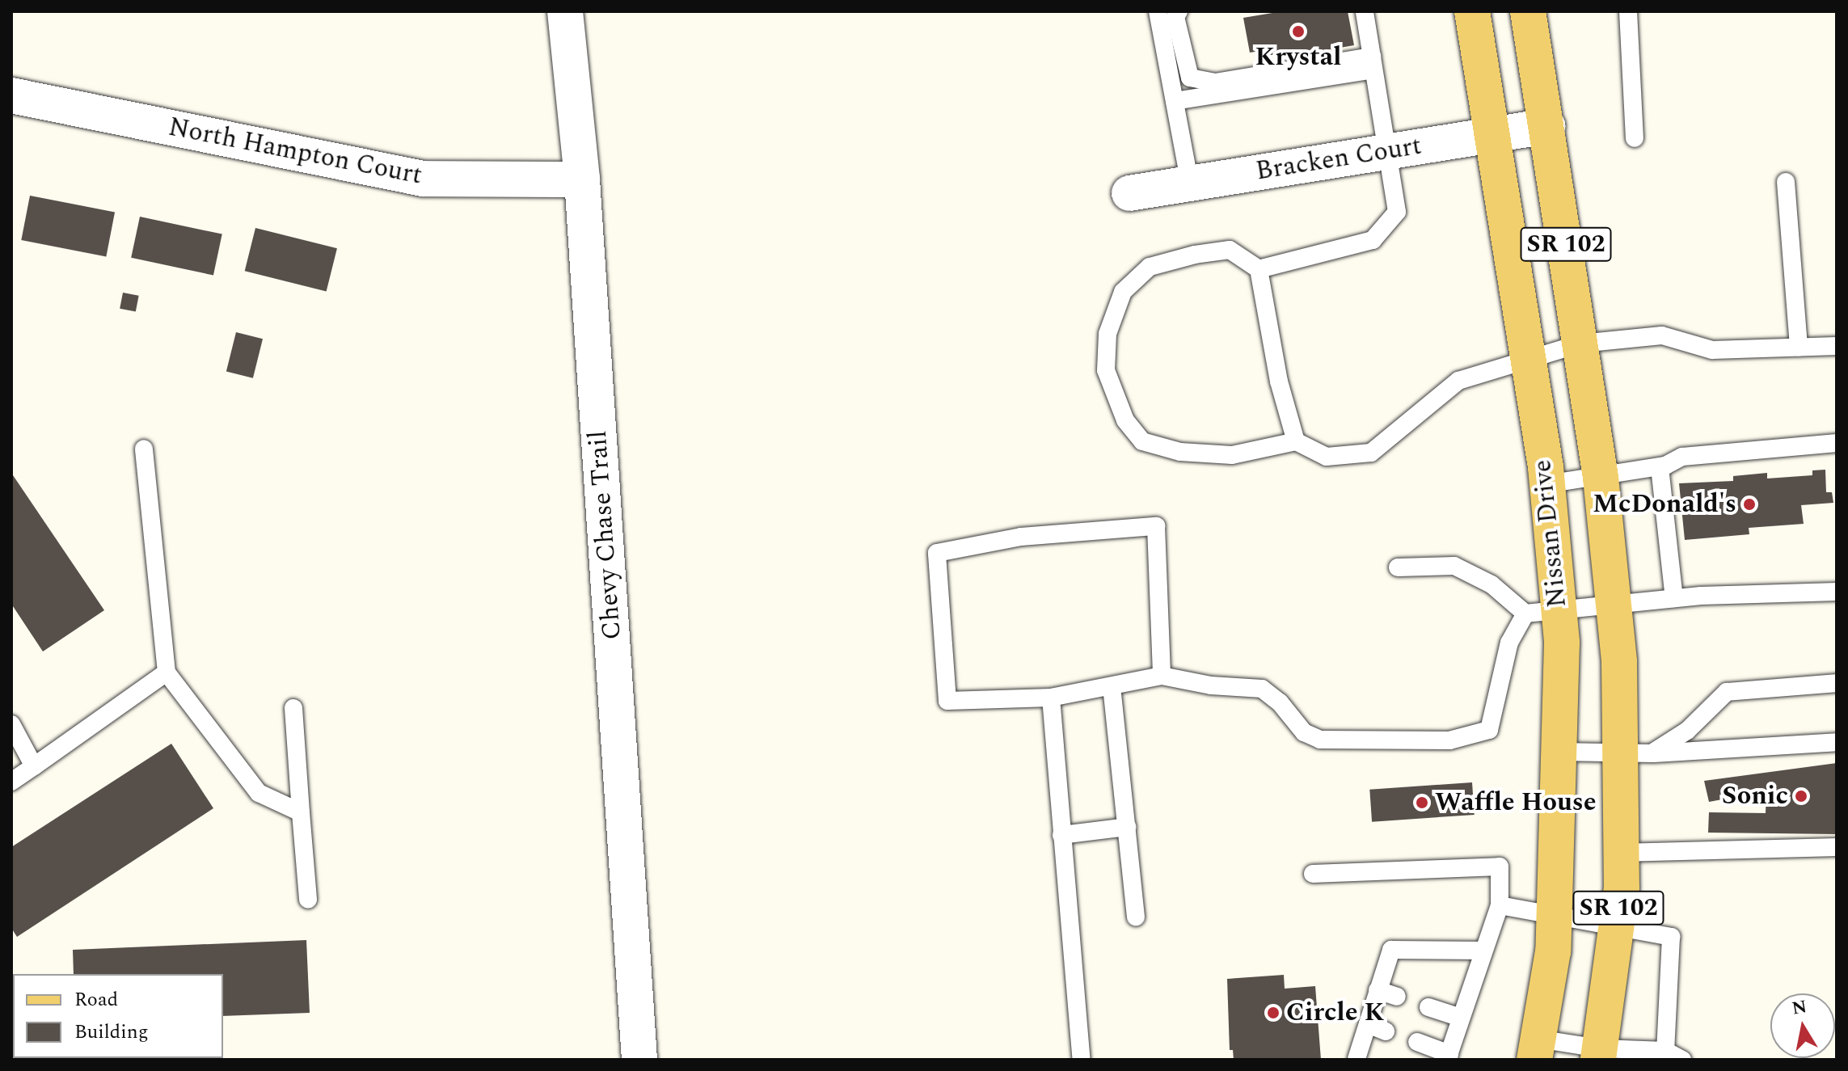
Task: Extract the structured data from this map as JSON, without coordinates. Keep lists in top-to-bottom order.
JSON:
{
  "streets": {
    "main road": ["SR 102", "Nissan Drive"],
    "street": ["North Hampton Court", "Bracken Court", "Chevy Chase Trail"]
  },
  "crossings": [
    ["North Hampton Court", "Chevy Chase Trail"],
    ["Bracken Court", "SR 102"],
    ["Bracken Court", "Nissan Drive"]
  ],
  "places": [
    "Krystal",
    "McDonald's",
    "Sonic",
    "Waffle House",
    "Circle K"
  ],
  "legend": ["Road", "Building"],
  "north": "top"
}
